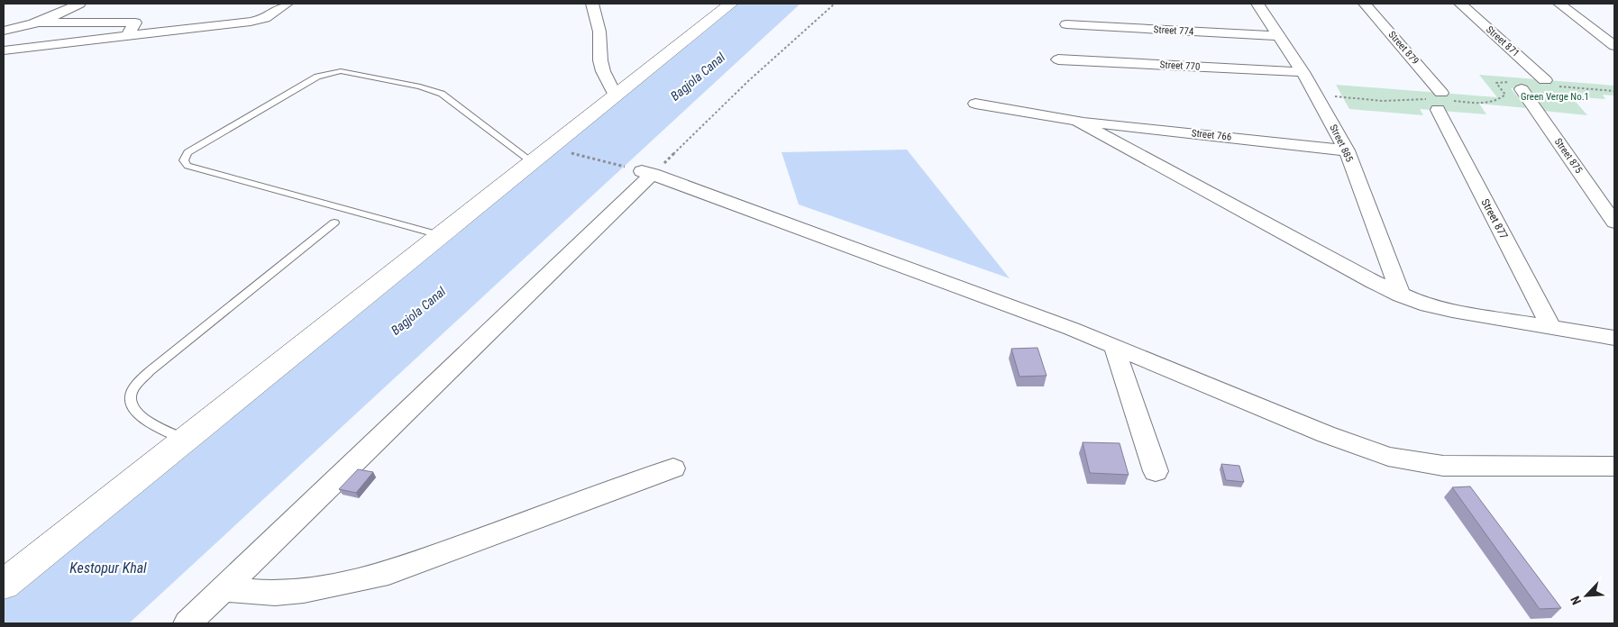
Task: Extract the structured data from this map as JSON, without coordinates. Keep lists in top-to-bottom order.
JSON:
{
  "streets": {
    "street": [
      "Street 774",
      "Street 871",
      "Street 879",
      "Street 770",
      "Street 766",
      "Street 885",
      "Street 875",
      "Street 877"
    ]
  },
  "crossings": [
    ["Street 774", "Street 885"],
    ["Street 879", "Street 877"],
    ["Street 770", "Street 885"],
    ["Street 766", "Street 885"]
  ],
  "water": ["Bagjola Canal", "Kestopur Khal"],
  "parks": ["Green Verge No.1"],
  "north": "bottom left"
}
